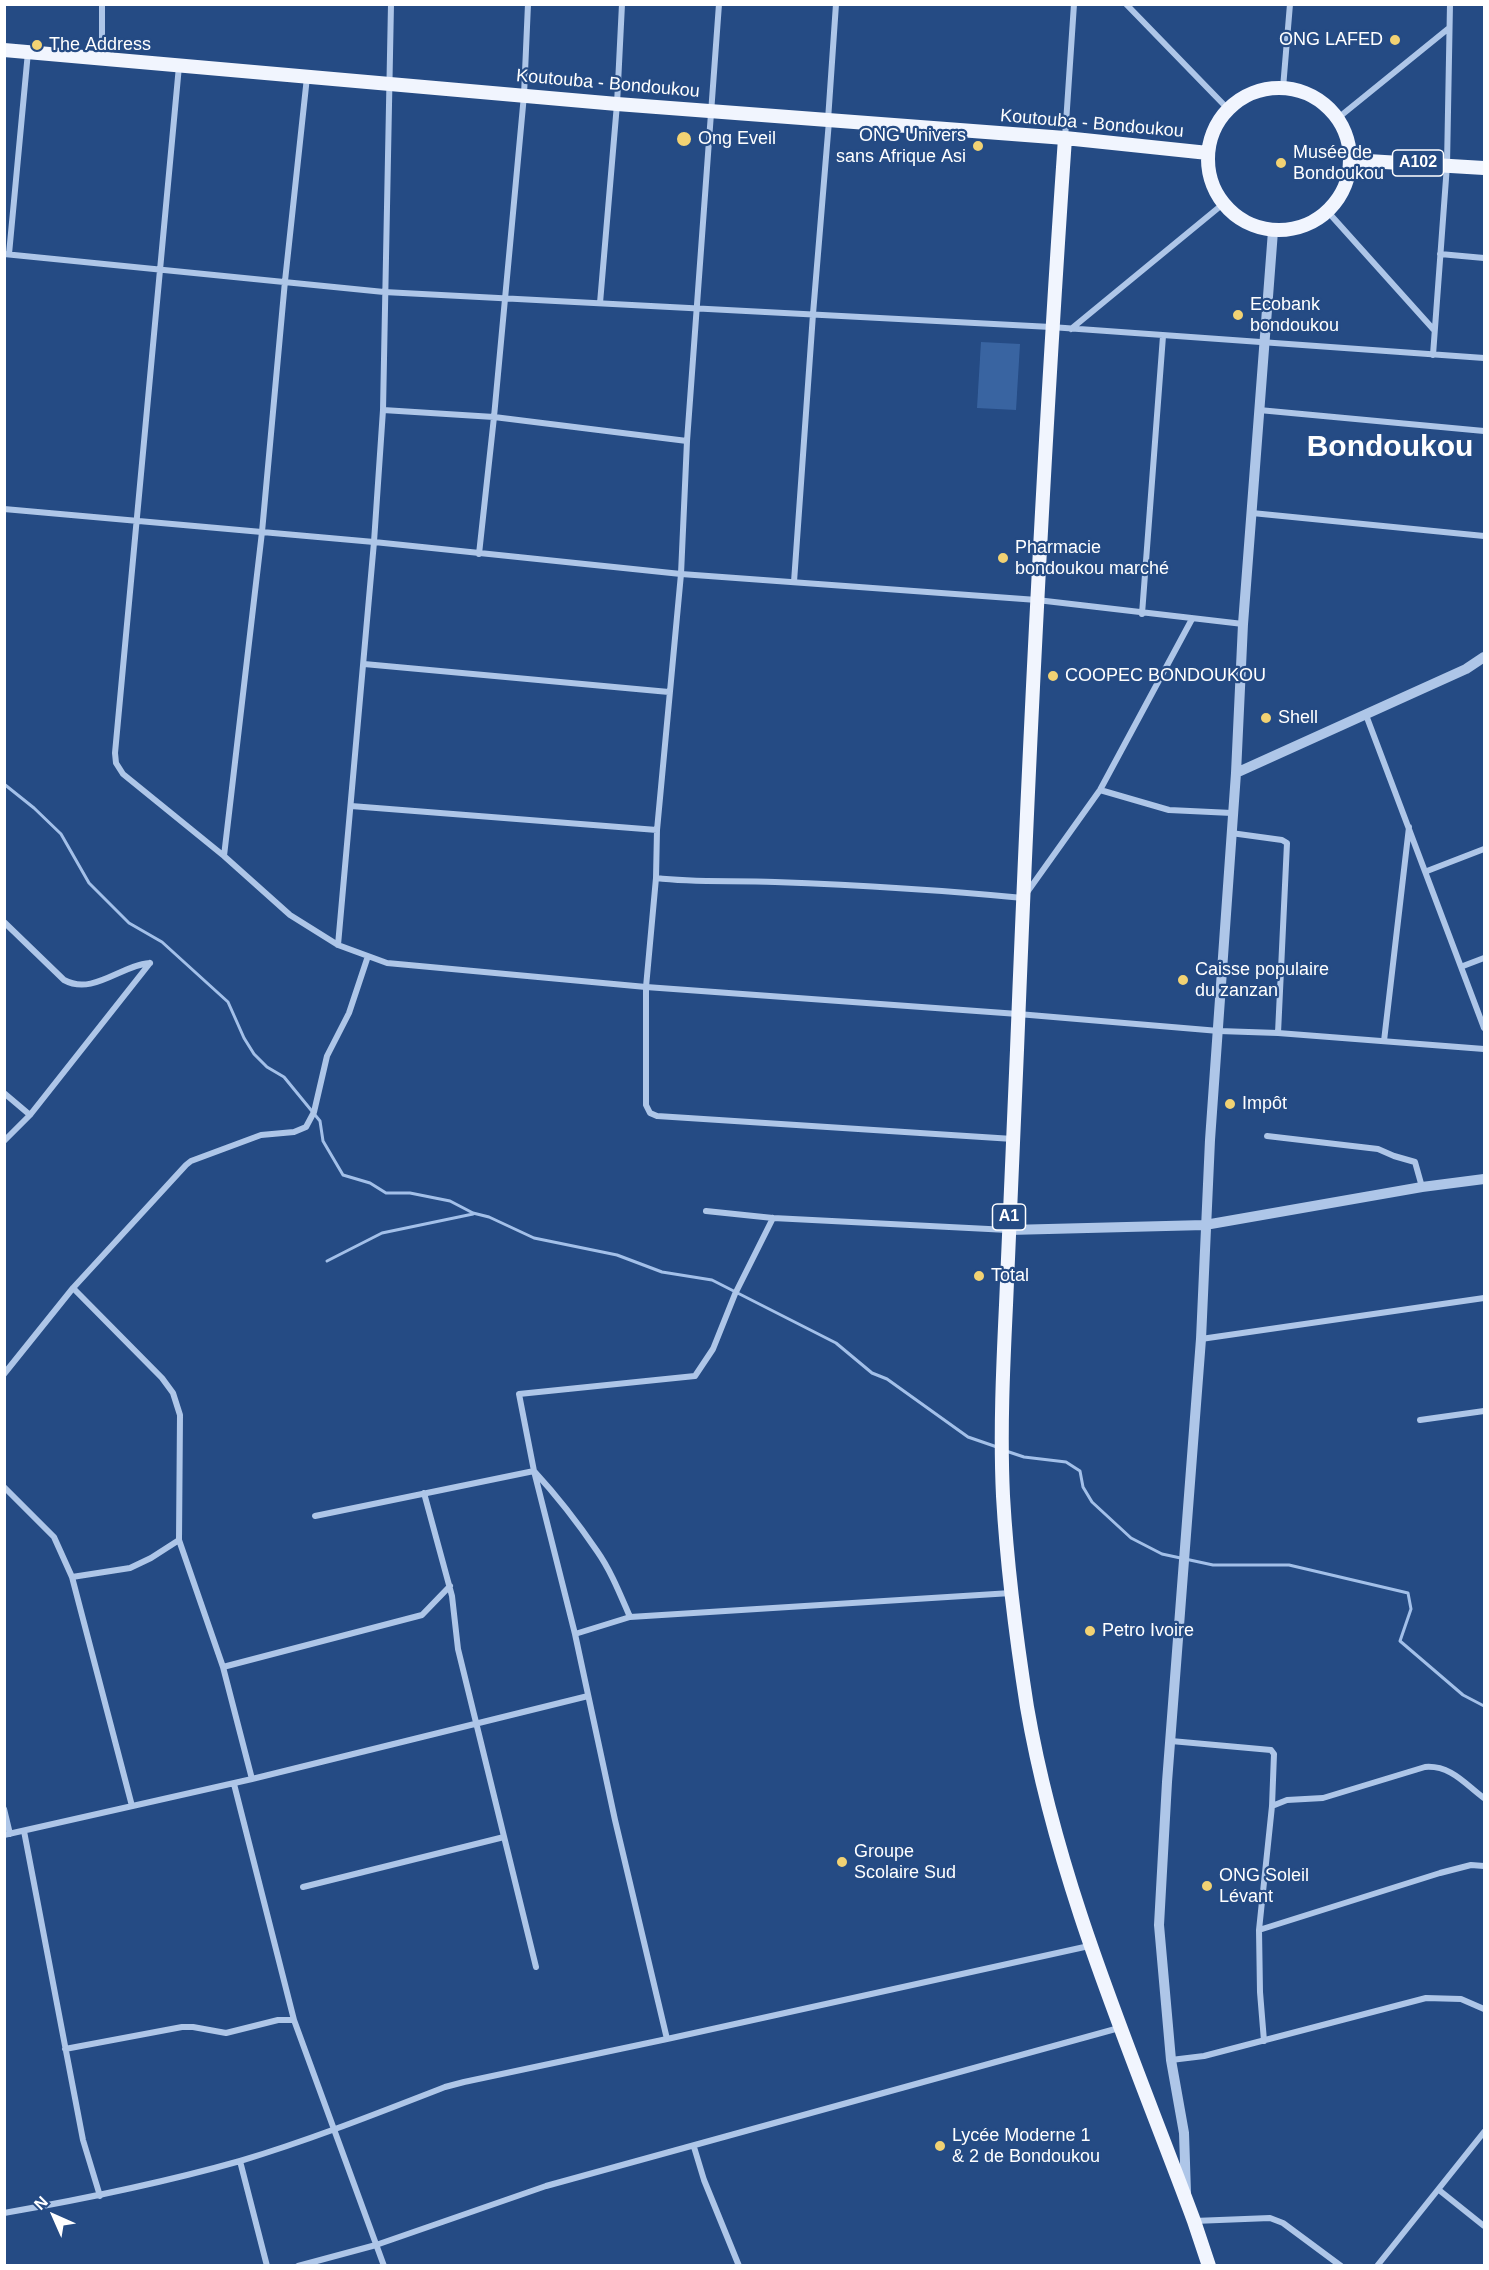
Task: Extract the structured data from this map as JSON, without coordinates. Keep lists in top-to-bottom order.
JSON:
{
  "streets": {
    "main road": ["Koutouba - Bondoukou", "A102", "A1"]
  },
  "crossings": [
    ["Koutouba - Bondoukou", "A102"],
    ["Koutouba - Bondoukou", "A1"]
  ],
  "districts": ["Bondoukou"],
  "places": [
    "ONG LAFED",
    "The Address",
    "Ong Eveil",
    "ONG Univers sans Afrique Asi",
    "Musée de Bondoukou",
    "Ecobank bondoukou",
    "Pharmacie bondoukou marché",
    "COOPEC BONDOUKOU",
    "Shell",
    "Caisse populaire du zanzan",
    "Impôt",
    "Total",
    "Petro Ivoire",
    "Groupe Scolaire Sud",
    "ONG Soleil Lévant",
    "Lycée Moderne 1 & 2 de Bondoukou"
  ],
  "north": "top left"
}
